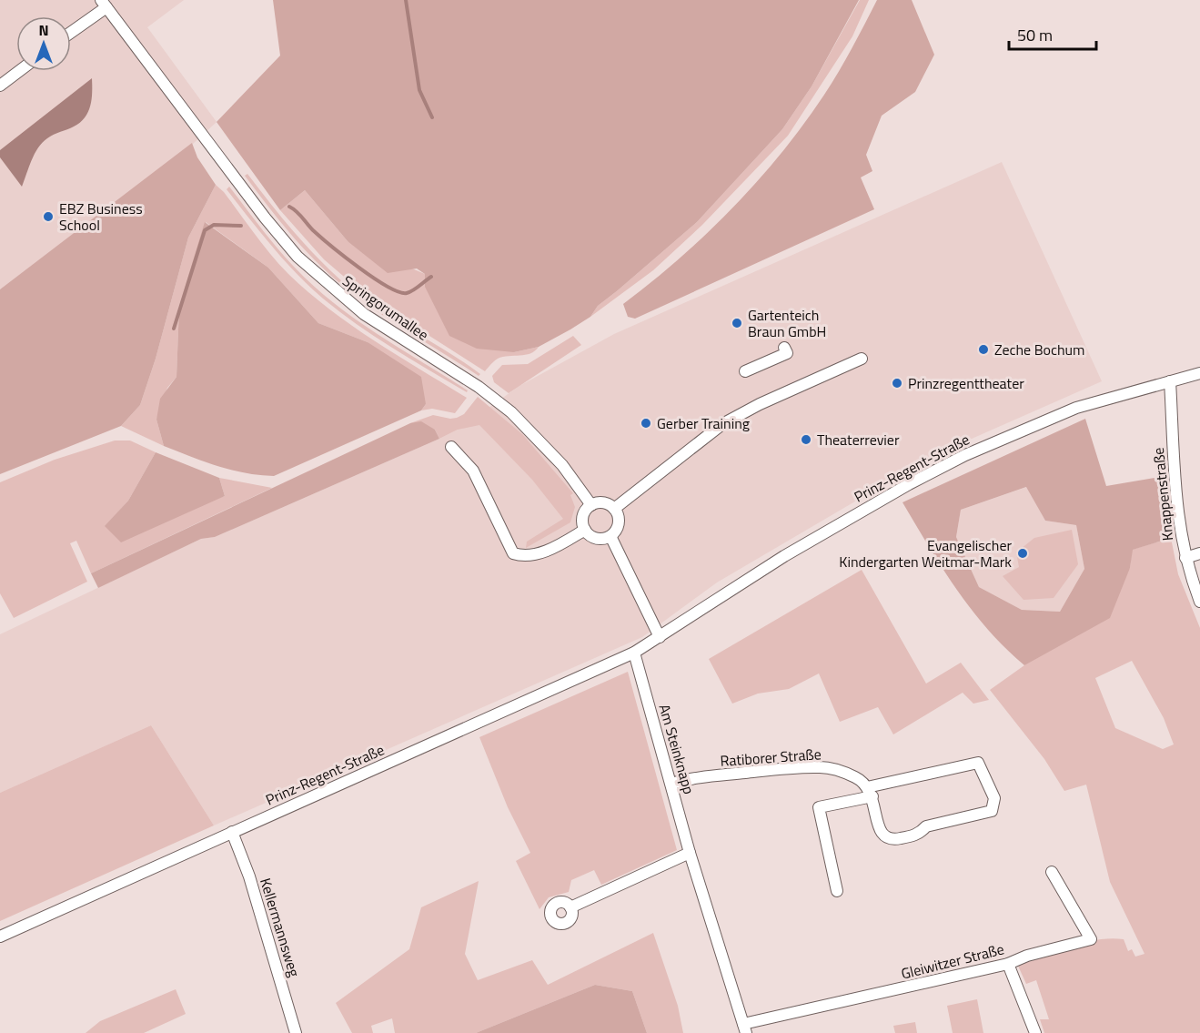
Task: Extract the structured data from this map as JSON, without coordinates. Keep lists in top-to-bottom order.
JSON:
{
  "streets": {
    "street": [
      "Springorumallee",
      "Prinz-Regent-Straße",
      "Knappenstraße",
      "Am Steinknapp",
      "Ratiborer Straße",
      "Kellermannsweg",
      "Gleiwitzer Straße"
    ]
  },
  "crossings": [
    ["Prinz-Regent-Straße", "Knappenstraße"],
    ["Prinz-Regent-Straße", "Am Steinknapp"],
    ["Prinz-Regent-Straße", "Kellermannsweg"],
    ["Am Steinknapp", "Ratiborer Straße"],
    ["Am Steinknapp", "Gleiwitzer Straße"]
  ],
  "places": [
    "EBZ Business School",
    "Gartenteich Braun GmbH",
    "Zeche Bochum",
    "Prinzregenttheater",
    "Gerber Training",
    "Theaterrevier",
    "Evangelischer Kindergarten Weitmar-Mark"
  ],
  "scale_bar": "50 m",
  "north": "top"
}
